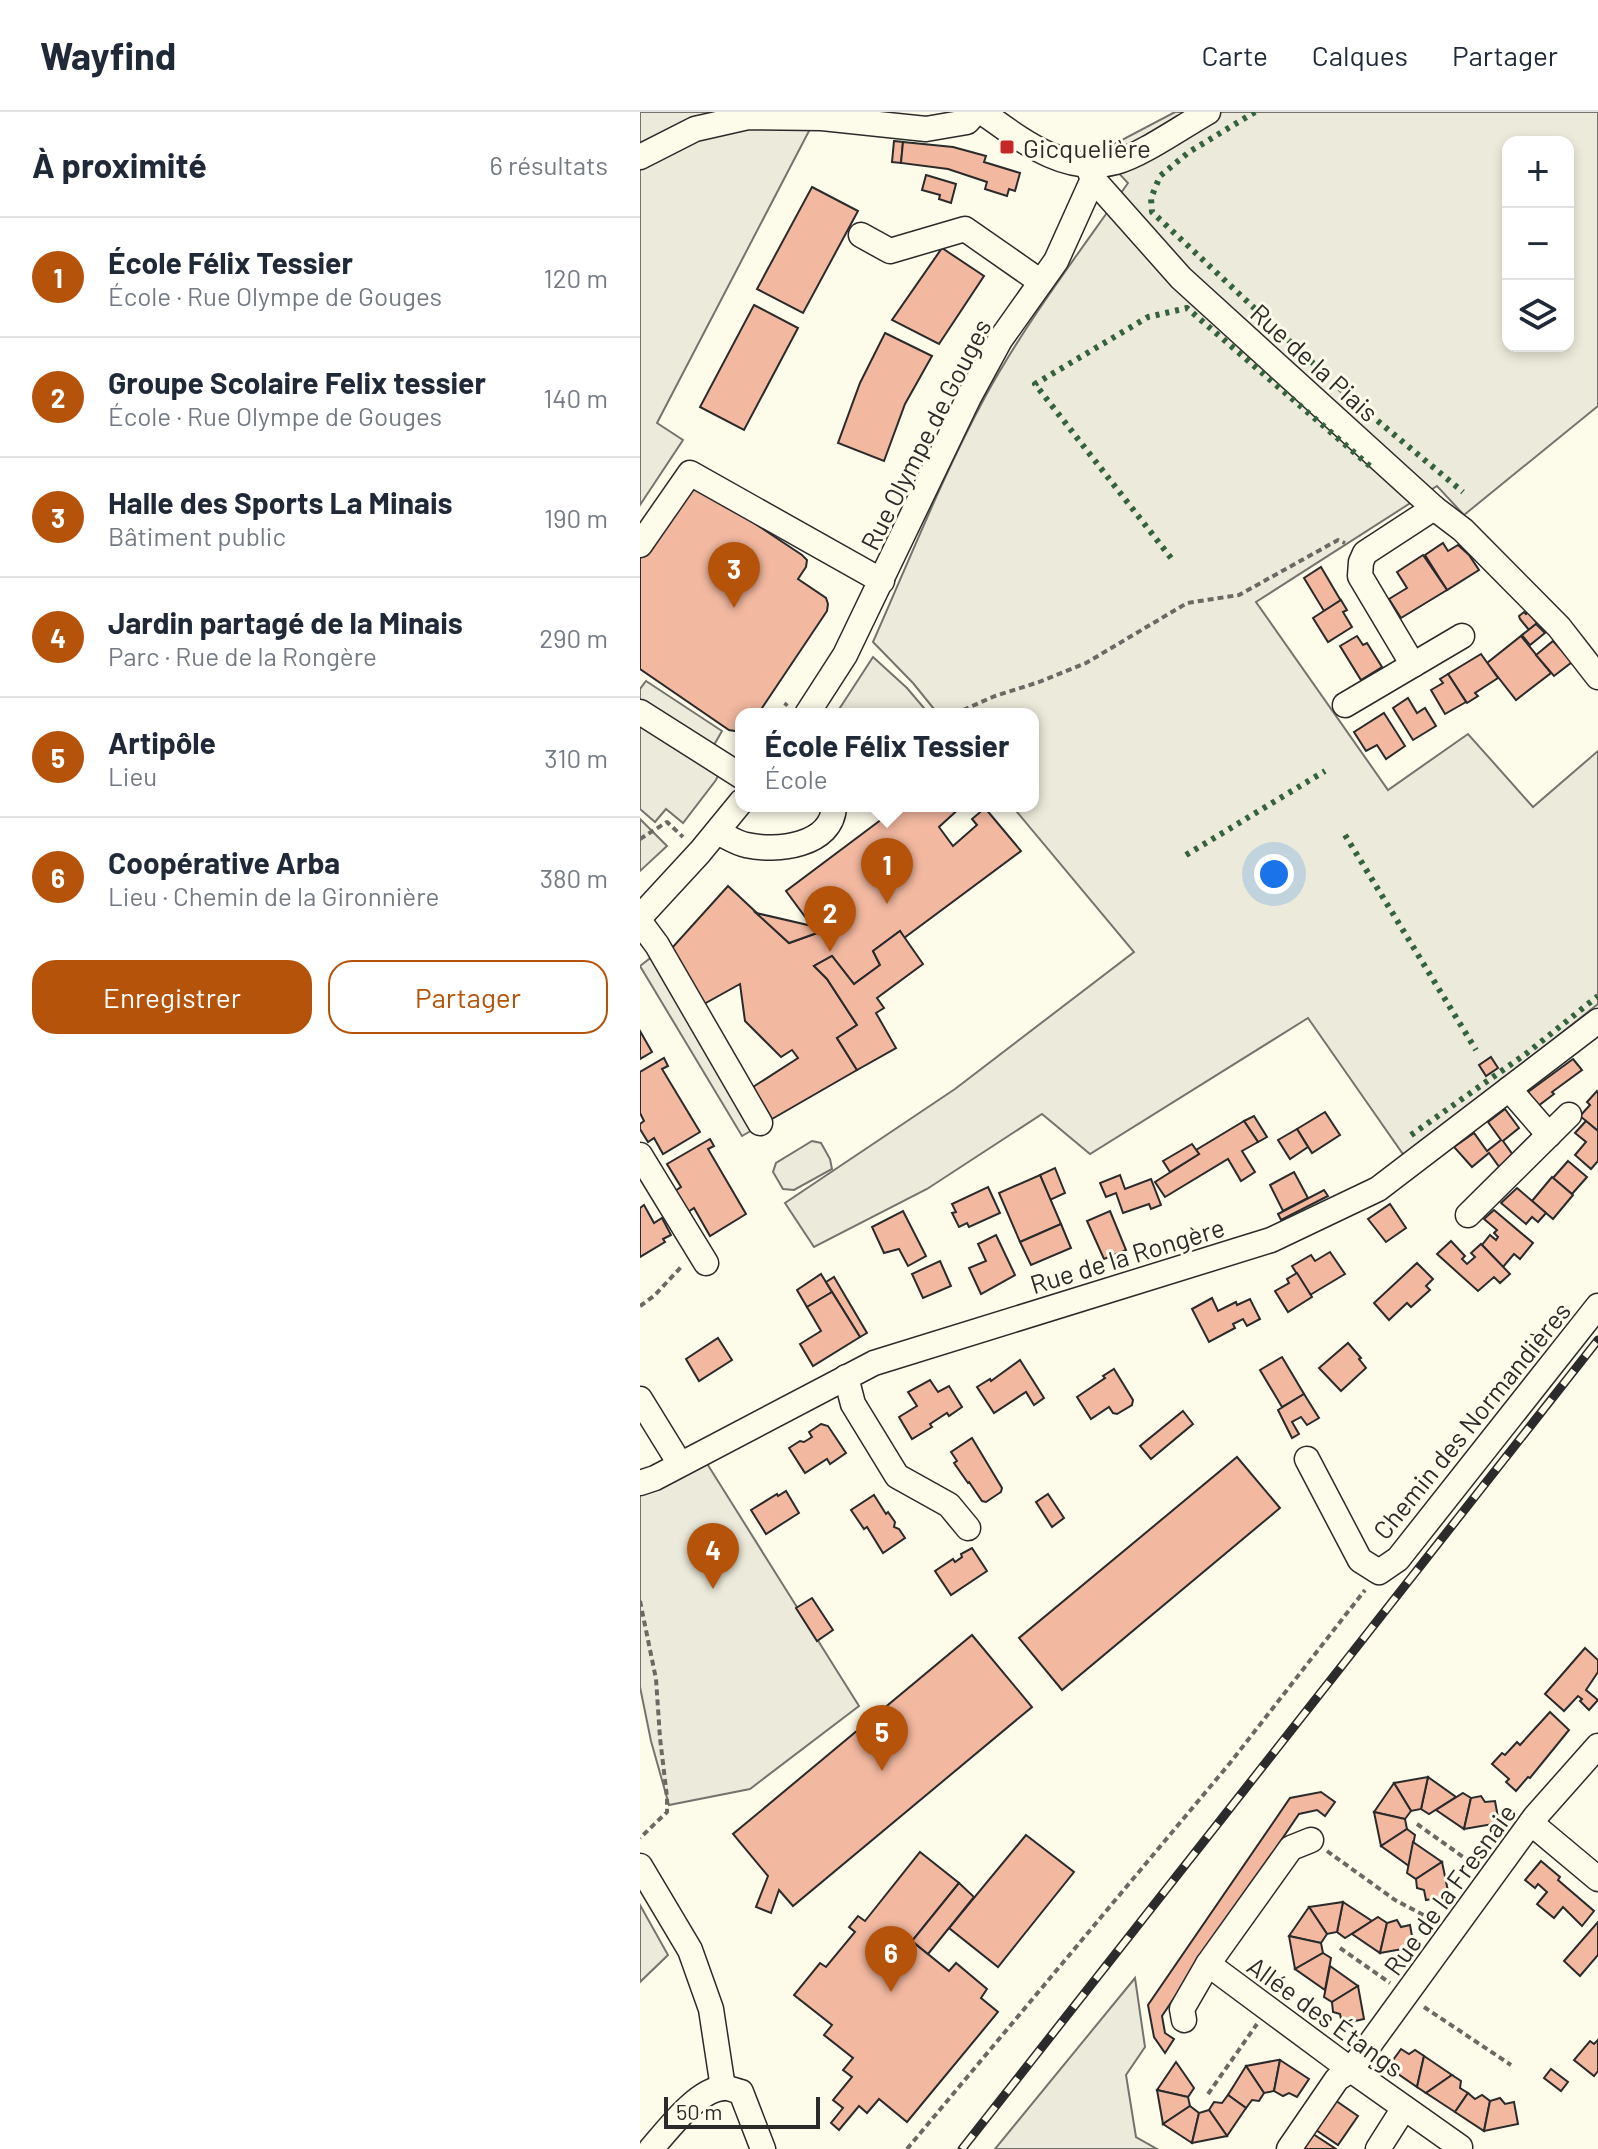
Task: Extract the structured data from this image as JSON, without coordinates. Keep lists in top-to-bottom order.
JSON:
{
  "streets": {
    "street": [
      "Rue de la Piais",
      "Rue Olympe de Gouges",
      "Rue de la Rongère",
      "Chemin des Normandières",
      "Rue de la Fresnaie",
      "Allée des Étangs"
    ]
  },
  "crossings": [
    ["Rue de la Piais", "Rue Olympe de Gouges"],
    ["Rue de la Fresnaie", "Allée des Étangs"]
  ],
  "places": {
    "transit": ["Gicquelière"]
  },
  "scale_bar": "50 m",
  "page": {
    "header": "Wayfind",
    "nav": ["Carte", "Calques", "Partager"],
    "heading": ["À proximité", "6 résultats"],
    "map_buttons": ["+", "−"],
    "list": [
      {
        "mark": "1",
        "name": "École Félix Tessier",
        "note": "École · Rue Olympe de Gouges",
        "value": "120 m"
      },
      {
        "mark": "2",
        "name": "Groupe Scolaire Felix tessier",
        "note": "École · Rue Olympe de Gouges",
        "value": "140 m"
      },
      {
        "mark": "3",
        "name": "Halle des Sports La Minais",
        "note": "Bâtiment public",
        "value": "190 m"
      },
      {
        "mark": "4",
        "name": "Jardin partagé de la Minais",
        "note": "Parc · Rue de la Rongère",
        "value": "290 m"
      },
      {
        "mark": "5",
        "name": "Artipôle",
        "note": "Lieu",
        "value": "310 m"
      },
      {
        "mark": "6",
        "name": "Coopérative Arba",
        "note": "Lieu · Chemin de la Gironnière",
        "value": "380 m"
      }
    ],
    "pins": [
      "3",
      "1",
      "2",
      "4",
      "5",
      "6"
    ],
    "popup": ["École Félix Tessier", "École"],
    "buttons": ["Enregistrer", "Partager"],
    "scale": "50 m"
  }
}
